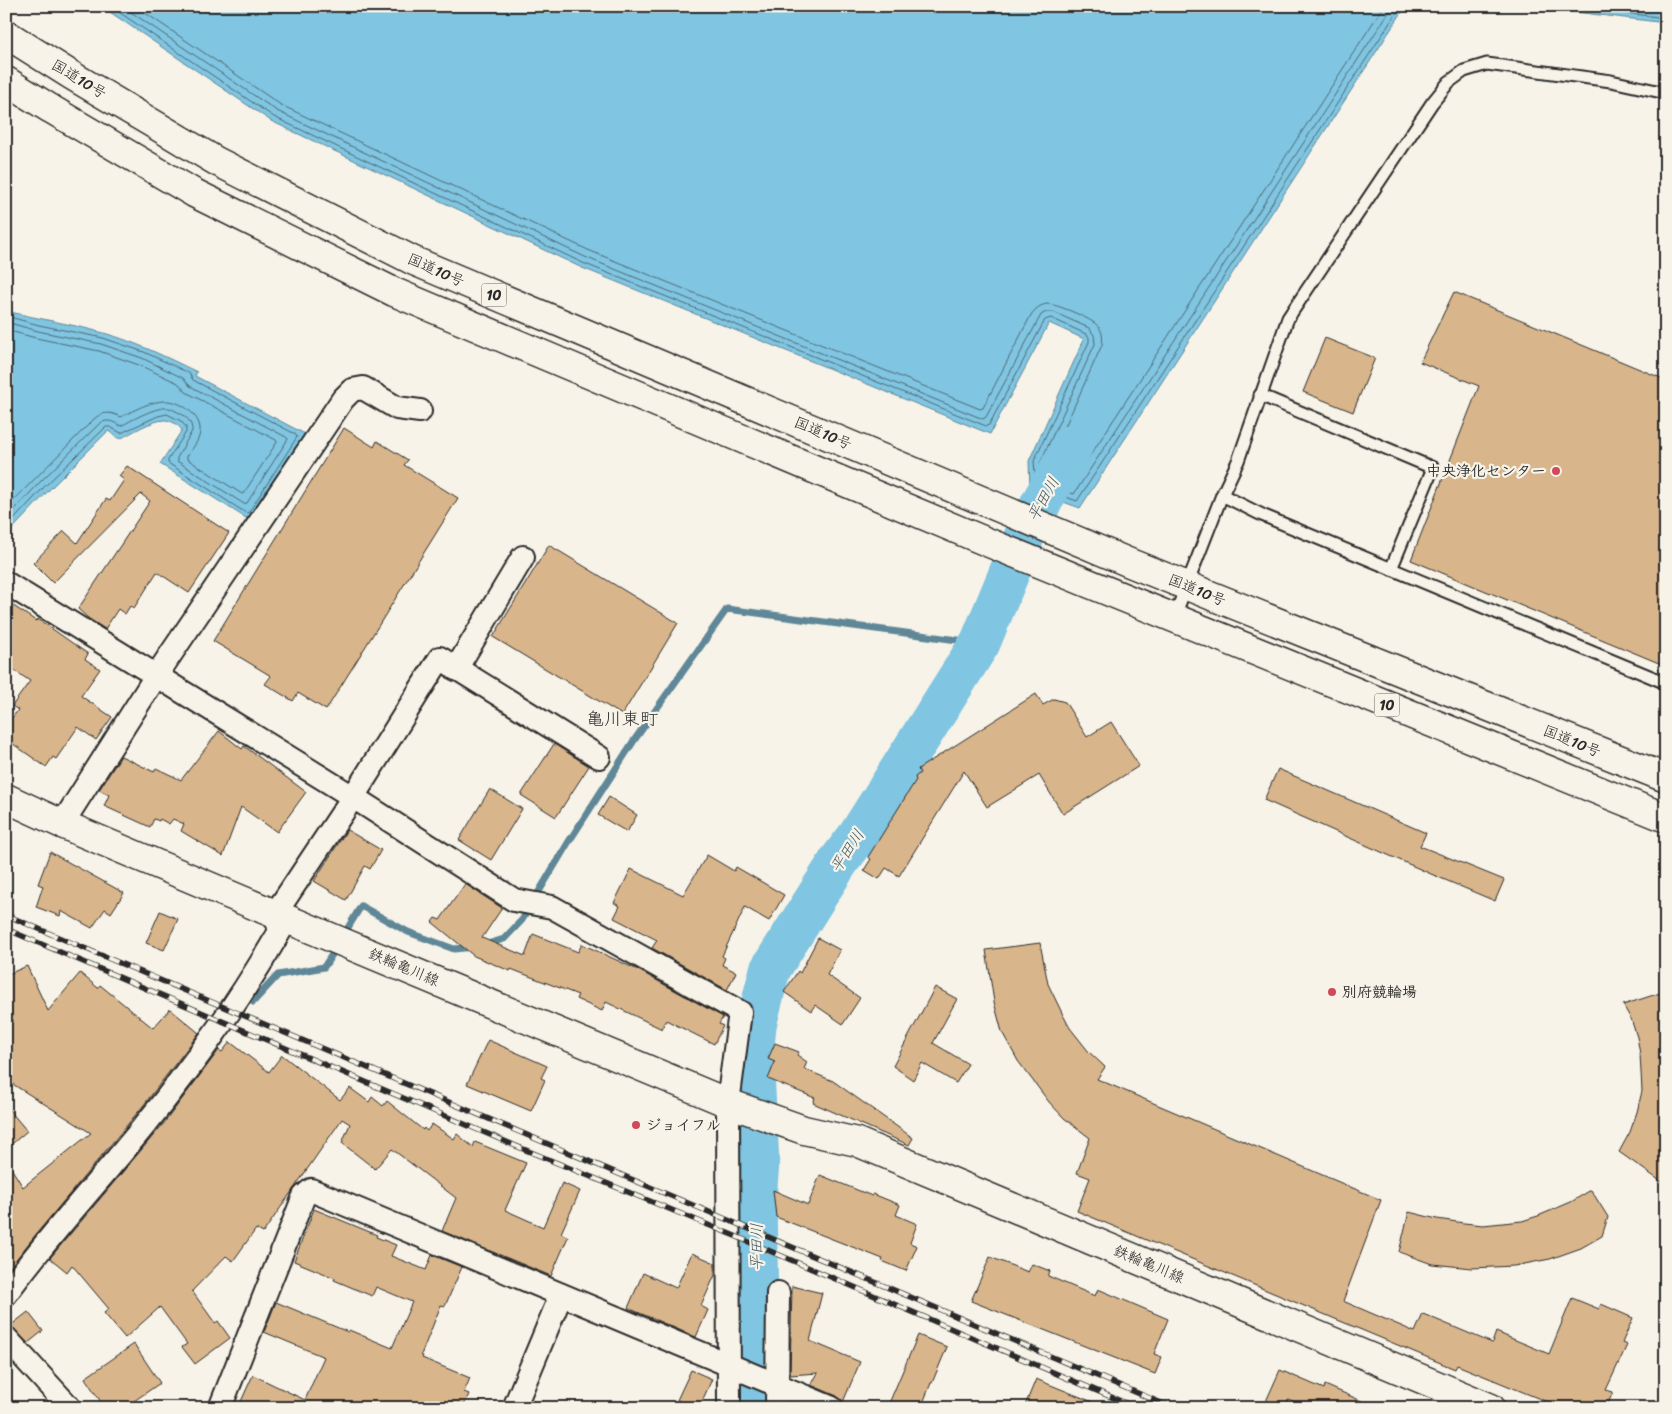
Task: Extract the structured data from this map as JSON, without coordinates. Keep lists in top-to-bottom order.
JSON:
{
  "streets": {
    "main road": ["国道10号", "10", "鉄輪亀川線"]
  },
  "districts": ["亀川東町"],
  "water": ["平田川"],
  "places": ["中央浄化センター", "別府競輪場", "ジョイフル"]
}
